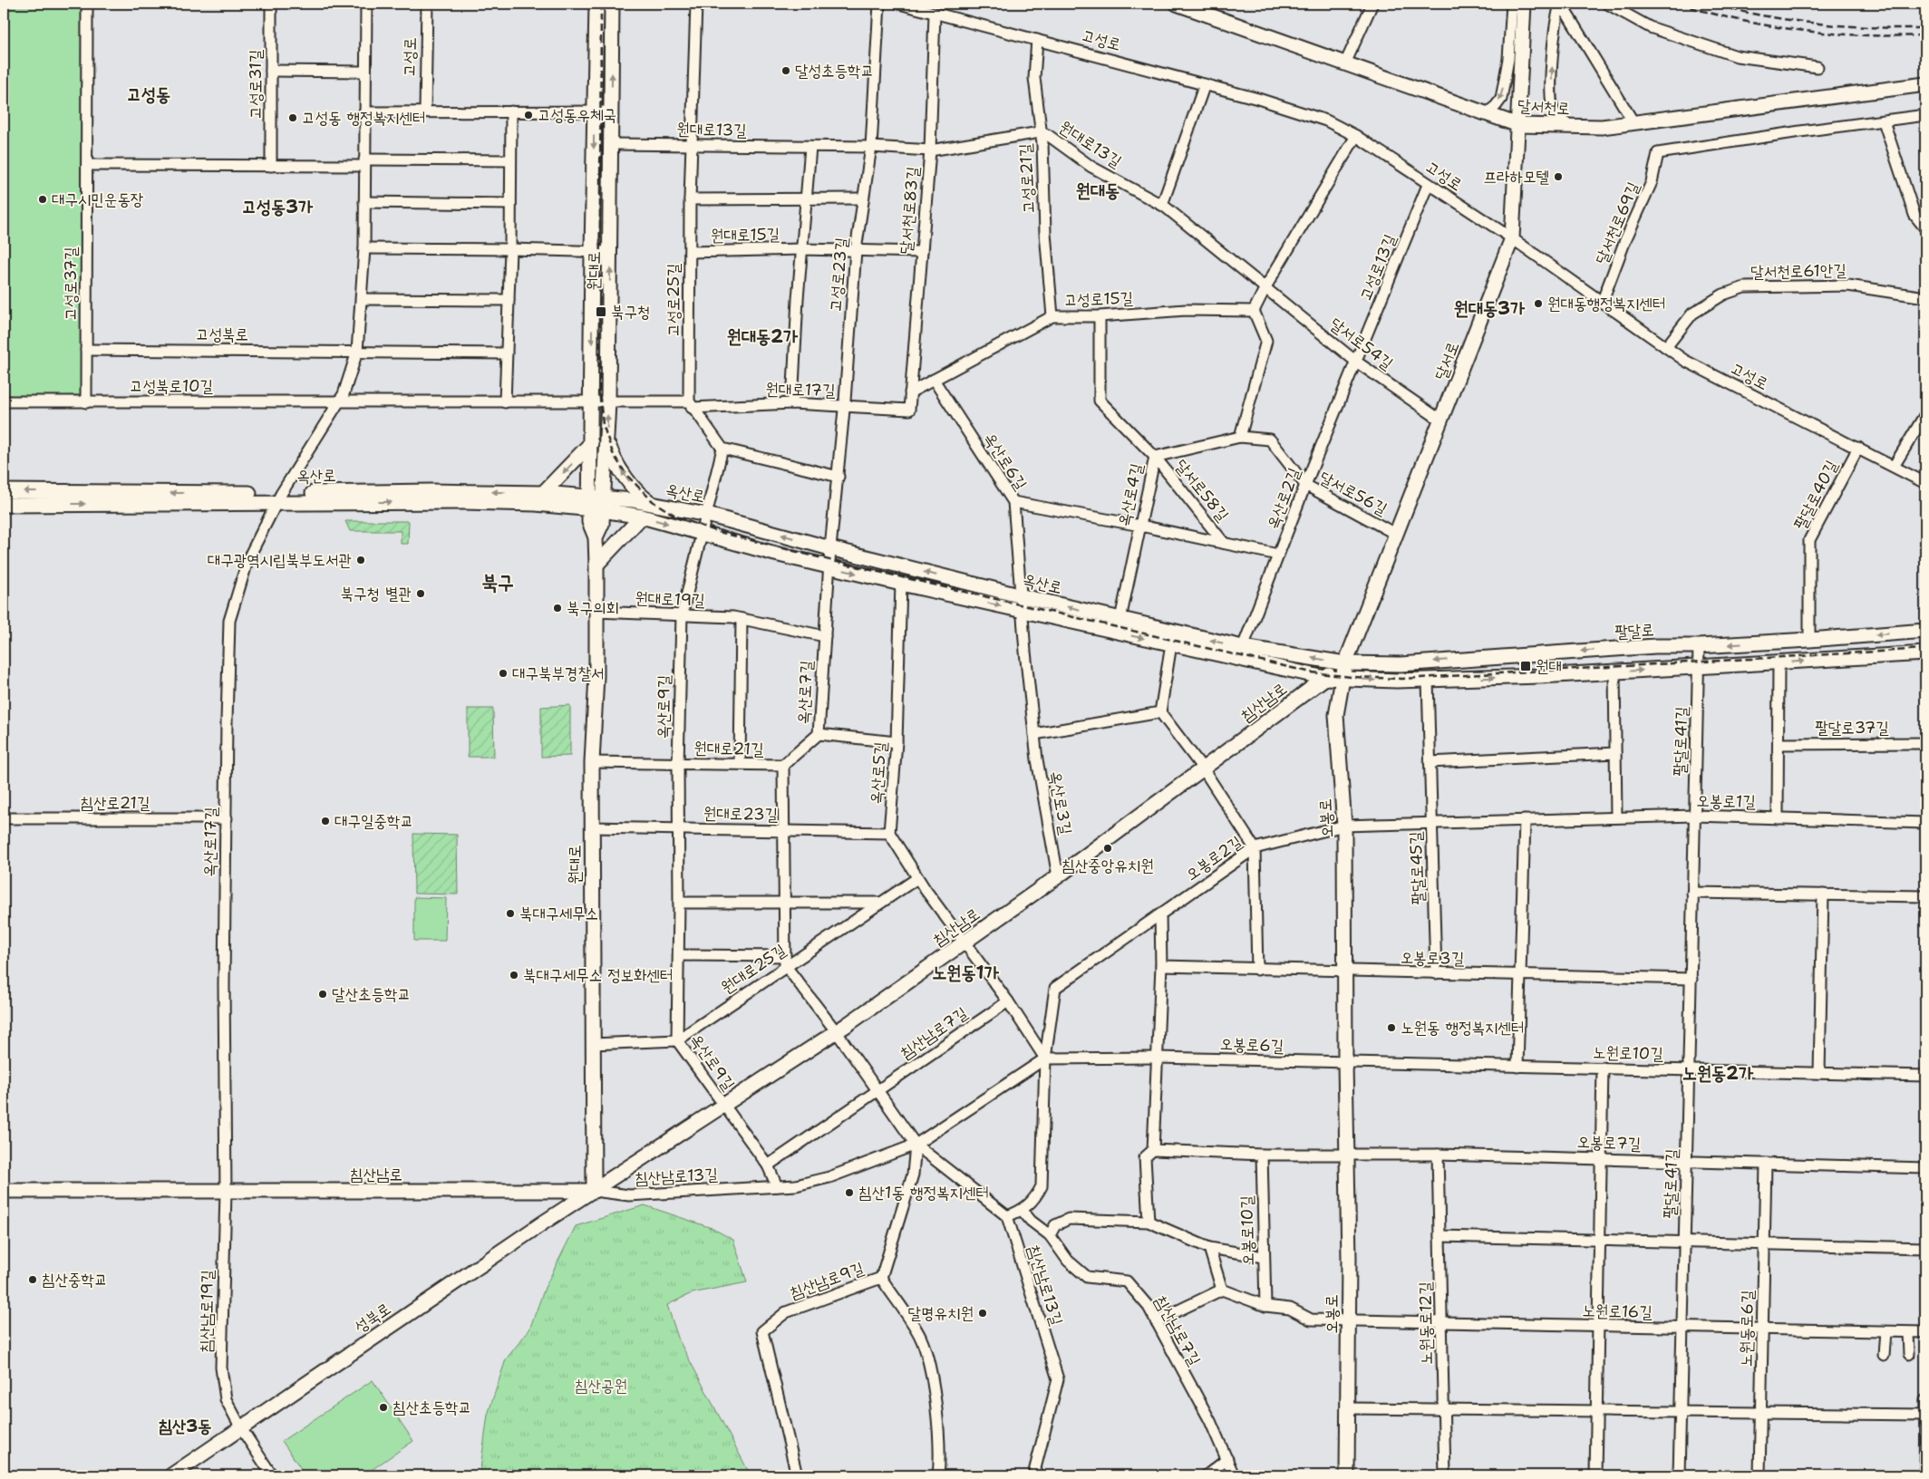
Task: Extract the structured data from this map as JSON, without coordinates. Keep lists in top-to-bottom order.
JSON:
{
  "streets": {
    "main road": [
      "달서천로",
      "원대로",
      "달서로",
      "옥산로",
      "팔달로",
      "침산남로",
      "오봉로",
      "성북로"
    ],
    "street": [
      "고성로",
      "고성로31길",
      "원대로13길",
      "고성로21길",
      "달서천로83길",
      "달서천로69길",
      "원대로15길",
      "고성로13길",
      "달서천로61안길",
      "고성로23길",
      "고성로37길",
      "고성로15길",
      "고성로25길",
      "고성북로",
      "달서로54길",
      "고성북로10길",
      "원대로17길",
      "옥산로6길",
      "달서로58길",
      "달서로56길",
      "옥산로4길",
      "팔달로40길",
      "옥산로2길",
      "원대로19길",
      "옥산로7길",
      "옥산로9길",
      "팔달로37길",
      "팔달로41길",
      "원대로21길",
      "옥산로5길",
      "오봉로1길",
      "침산로21길",
      "옥산로3길",
      "원대로23길",
      "옥산로17길",
      "오봉로2길",
      "팔달로45길",
      "오봉로3길",
      "원대로25길",
      "침산남로7길",
      "오봉로6길",
      "노원로10길",
      "오봉로7길",
      "침산남로13길",
      "오봉로10길",
      "침산남로9길",
      "침산남로19길",
      "노원로16길",
      "노원동로12길",
      "노원동로6길"
    ]
  },
  "crossings": [
    ["고성로", "고성로21길"],
    ["고성로", "달서천로83길"],
    ["고성로", "달서천로69길"],
    ["고성로", "고성로13길"],
    ["고성로", "달서천로61안길"],
    ["고성로", "달서로"],
    ["고성로", "팔달로40길"],
    ["달서천로", "달서로"],
    ["원대로13길", "고성로21길"],
    ["원대로13길", "달서천로83길"],
    ["원대로13길", "원대로"],
    ["원대로13길", "고성로23길"],
    ["원대로13길", "고성로25길"],
    ["원대로13길", "달서로54길"],
    ["고성로21길", "고성로15길"],
    ["달서천로83길", "원대로15길"],
    ["달서천로83길", "고성로15길"],
    ["달서천로83길", "원대로17길"],
    ["원대로15길", "고성로23길"],
    ["원대로15길", "고성로25길"],
    ["원대로15길", "원대로17길"],
    ["고성로13길", "달서로54길"],
    ["고성로13길", "옥산로2길"],
    ["원대로", "옥산로"],
    ["원대로", "원대로19길"],
    ["원대로", "침산남로"],
    ["원대로", "원대로21길"],
    ["원대로", "원대로23길"],
    ["원대로", "침산남로13길"],
    ["원대로", "성북로"],
    ["고성로23길", "원대로17길"],
    ["고성로23길", "옥산로"],
    ["고성로23길", "옥산로7길"],
    ["고성로37길", "고성북로"],
    ["고성로37길", "고성북로10길"],
    ["고성로15길", "옥산로6길"],
    ["고성로15길", "옥산로4길"],
    ["고성로25길", "원대로17길"],
    ["달서로54길", "달서로"],
    ["달서로54길", "옥산로2길"],
    ["달서로", "옥산로"],
    ["달서로", "달서로56길"],
    ["달서로", "팔달로"],
    ["달서로", "침산남로"],
    ["달서로", "오봉로"],
    ["옥산로6길", "옥산로"],
    ["옥산로6길", "달서로58길"],
    ["옥산로6길", "옥산로3길"],
    ["옥산로", "옥산로4길"],
    ["옥산로", "옥산로2길"],
    ["옥산로", "팔달로"],
    ["옥산로", "옥산로7길"],
    ["옥산로", "침산남로"],
    ["옥산로", "옥산로9길"],
    ["옥산로", "옥산로3길"],
    ["옥산로", "오봉로"],
    ["옥산로", "옥산로17길"],
    ["달서로58길", "달서로56길"],
    ["달서로58길", "옥산로4길"],
    ["달서로58길", "옥산로2길"],
    ["달서로56길", "옥산로4길"],
    ["달서로56길", "옥산로2길"],
    ["팔달로40길", "팔달로"],
    ["원대로19길", "옥산로7길"],
    ["원대로19길", "옥산로9길"],
    ["팔달로", "침산남로"],
    ["팔달로", "팔달로41길"],
    ["팔달로", "오봉로"],
    ["옥산로7길", "원대로21길"],
    ["침산남로", "옥산로9길"],
    ["침산남로", "옥산로3길"],
    ["침산남로", "오봉로"],
    ["침산남로", "옥산로17길"],
    ["침산남로", "침산남로13길"],
    ["침산남로", "침산남로19길"],
    ["침산남로", "성북로"],
    ["옥산로9길", "원대로21길"],
    ["옥산로9길", "원대로23길"],
    ["옥산로9길", "원대로25길"],
    ["팔달로41길", "오봉로1길"],
    ["팔달로41길", "오봉로3길"],
    ["팔달로41길", "노원로10길"],
    ["팔달로41길", "오봉로7길"],
    ["팔달로41길", "노원로16길"],
    ["옥산로5길", "원대로23길"],
    ["오봉로1길", "오봉로"],
    ["오봉로1길", "오봉로2길"],
    ["오봉로1길", "팔달로45길"],
    ["침산로21길", "옥산로17길"],
    ["오봉로", "오봉로2길"],
    ["오봉로", "오봉로3길"],
    ["오봉로", "오봉로6길"],
    ["오봉로", "노원로10길"],
    ["오봉로", "오봉로7길"],
    ["오봉로", "노원로16길"],
    ["옥산로17길", "침산남로19길"],
    ["오봉로2길", "오봉로6길"],
    ["오봉로2길", "침산남로13길"],
    ["팔달로45길", "오봉로3길"],
    ["오봉로6길", "노원로10길"],
    ["오봉로6길", "침산남로13길"],
    ["오봉로7길", "노원동로12길"],
    ["오봉로7길", "노원동로6길"],
    ["침산남로13길", "침산남로9길"],
    ["침산남로13길", "성북로"],
    ["침산남로19길", "성북로"],
    ["노원로16길", "노원동로12길"],
    ["노원로16길", "노원동로6길"]
  ],
  "districts": [
    "고성동",
    "원대동",
    "고성동3가",
    "원대동3가",
    "원대동2가",
    "북구",
    "노원동1가",
    "노원동2가",
    "침산3동"
  ],
  "parks": ["침산공원"],
  "places": {
    "other": [
      "달성초등학교",
      "고성동우체국",
      "고성동 행정복지센터",
      "프라하모텔",
      "대구시민운동장",
      "원대동행정복지센터",
      "대구광역시립북부도서관",
      "북구청 별관",
      "북구의회",
      "대구북부경찰서",
      "대구일중학교",
      "침산중앙유치원",
      "북대구세무소",
      "북대구세무소 정보화센터",
      "달산초등학교",
      "노원동 행정복지센터",
      "침산1동 행정복지센터",
      "침산중학교",
      "달명유치원",
      "침산초등학교"
    ],
    "transit": ["북구청", "원대"]
  }
}
